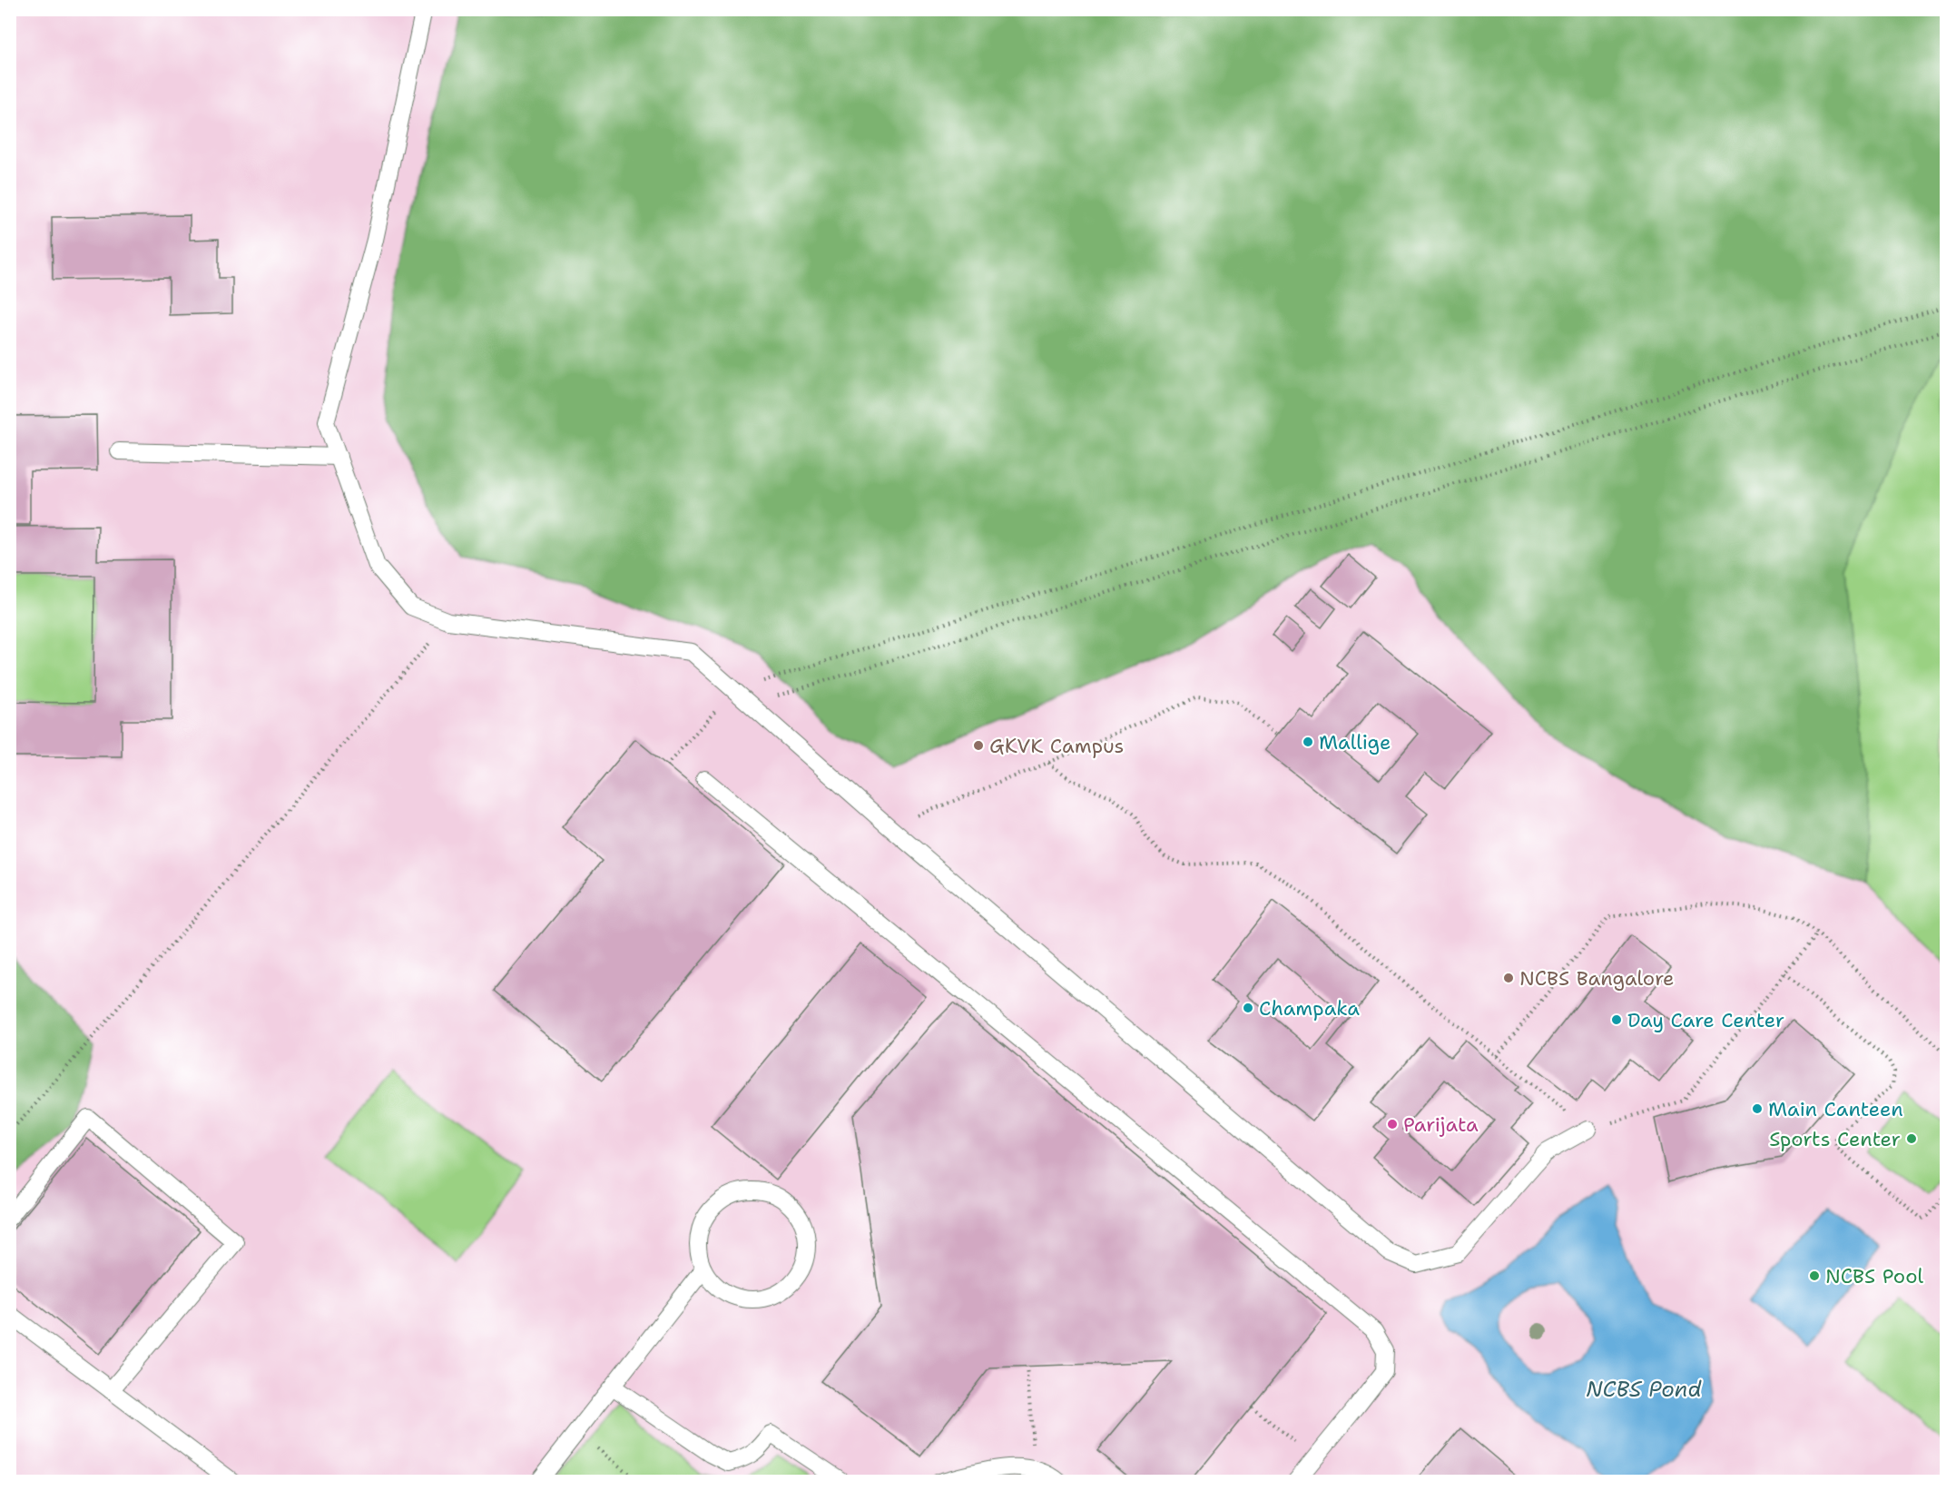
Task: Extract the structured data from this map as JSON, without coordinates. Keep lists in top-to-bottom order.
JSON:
{
  "water": ["NCBS Pond"],
  "places": [
    "Mallige",
    "GKVK Campus",
    "NCBS Bangalore",
    "Champaka",
    "Day Care Center",
    "Main Canteen",
    "Parijata",
    "Sports Center",
    "NCBS Pool"
  ]
}
